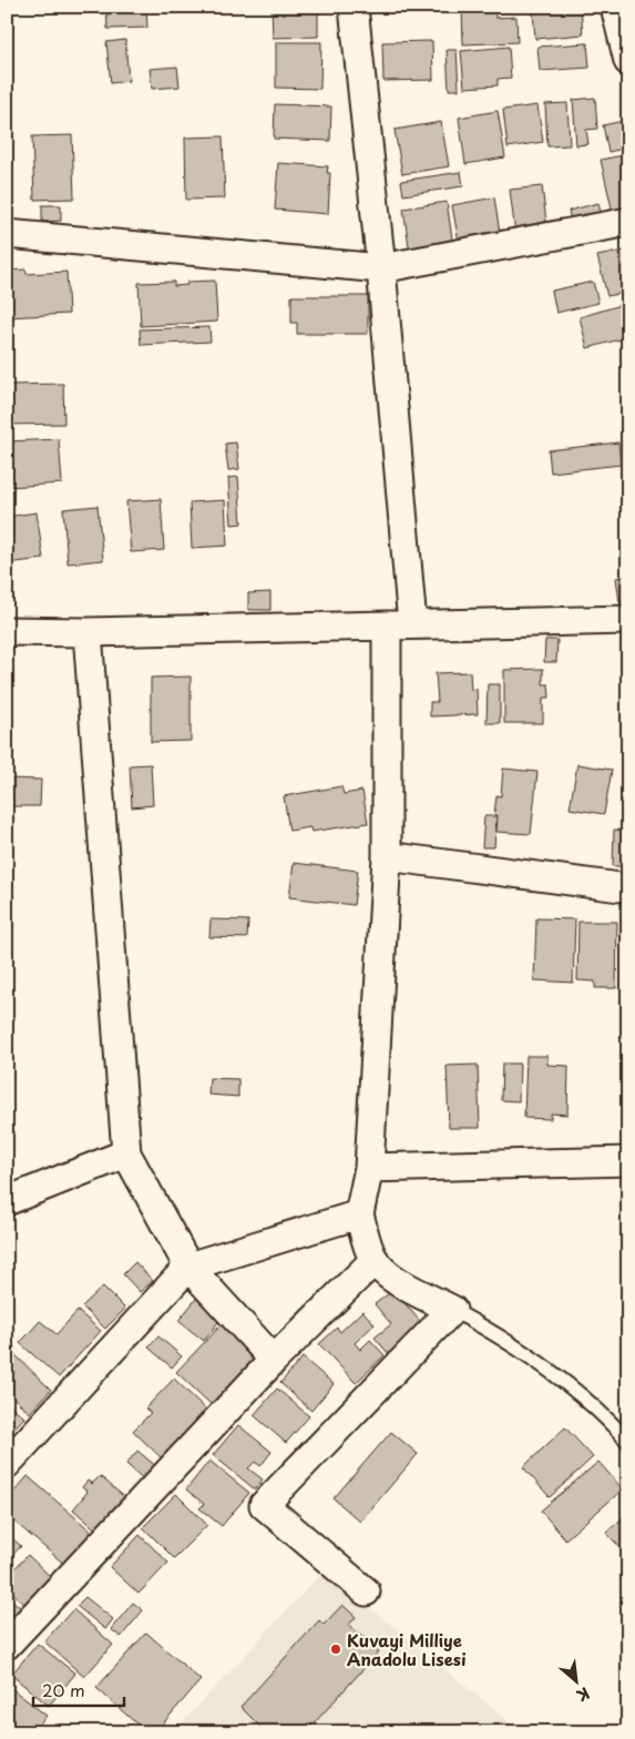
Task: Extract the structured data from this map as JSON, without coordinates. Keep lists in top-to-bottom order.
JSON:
{
  "places": ["Kuvayi Milliye Anadolu Lisesi"],
  "scale_bar": "20 m",
  "north": "bottom right"
}
